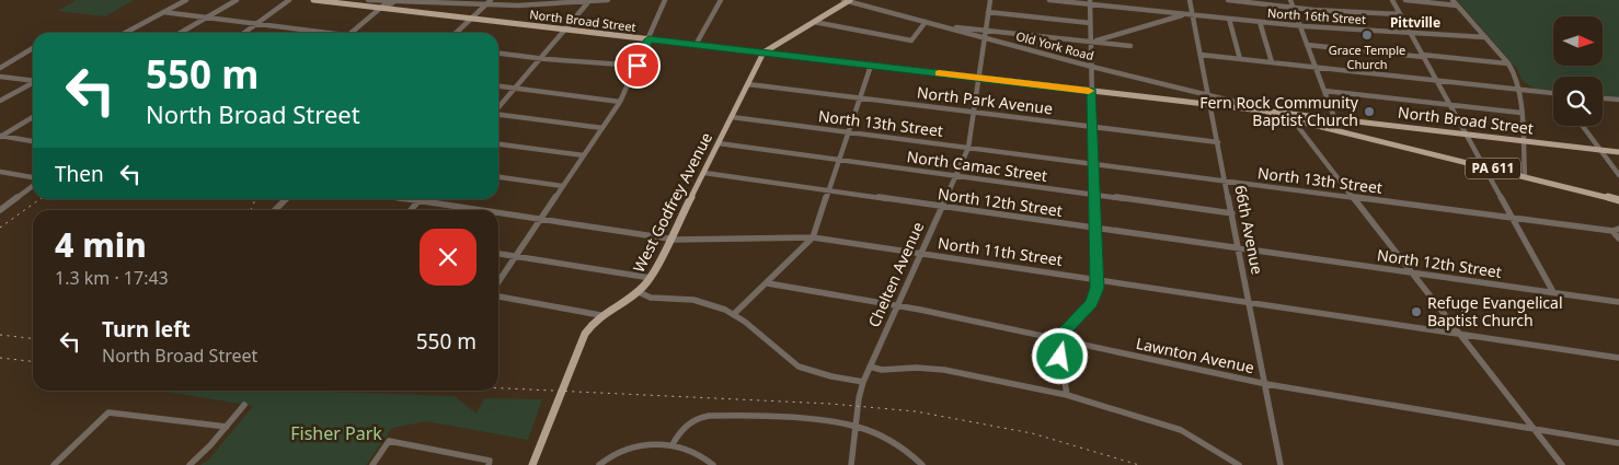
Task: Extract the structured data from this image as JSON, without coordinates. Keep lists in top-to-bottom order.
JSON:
{
  "streets": {
    "main road": [
      "North Broad Street",
      "Old York Road",
      "PA 611",
      "West Godfrey Avenue"
    ],
    "street": [
      "North 16th Street",
      "North Park Avenue",
      "North 13th Street",
      "North Camac Street",
      "North 12th Street",
      "66th Avenue",
      "North 11th Street",
      "Chelten Avenue",
      "Lawnton Avenue"
    ]
  },
  "crossings": [
    ["North 16th Street", "66th Avenue"],
    ["North Broad Street", "Old York Road"],
    ["North Broad Street", "West Godfrey Avenue"],
    ["North Broad Street", "66th Avenue"],
    ["North Broad Street", "Chelten Avenue"],
    ["Old York Road", "66th Avenue"],
    ["Old York Road", "Chelten Avenue"],
    ["North Park Avenue", "West Godfrey Avenue"],
    ["North Park Avenue", "66th Avenue"],
    ["North Park Avenue", "Chelten Avenue"],
    ["North 13th Street", "West Godfrey Avenue"],
    ["North 13th Street", "66th Avenue"],
    ["North 13th Street", "Chelten Avenue"],
    ["North Camac Street", "West Godfrey Avenue"],
    ["North Camac Street", "66th Avenue"],
    ["North Camac Street", "Chelten Avenue"],
    ["West Godfrey Avenue", "North 12th Street"],
    ["West Godfrey Avenue", "North 11th Street"],
    ["North 12th Street", "66th Avenue"],
    ["North 12th Street", "Chelten Avenue"],
    ["66th Avenue", "North 11th Street"],
    ["66th Avenue", "Lawnton Avenue"],
    ["North 11th Street", "Chelten Avenue"],
    ["Chelten Avenue", "Lawnton Avenue"]
  ],
  "districts": ["Pittville"],
  "parks": ["Fisher Park"],
  "places": ["Grace Temple Church", "Fern Rock Community Baptist Church", "Refuge Evangelical Baptist Church"],
  "north": "right",
  "page": {
    "turn": ["550 m", "North Broad Street"],
    "then": "Then",
    "heading": ["4 min", "1.3 km · 17:43"],
    "list": [
      {
        "name": "Turn left",
        "note": "North Broad Street",
        "value": "550 m"
      }
    ]
  }
}
